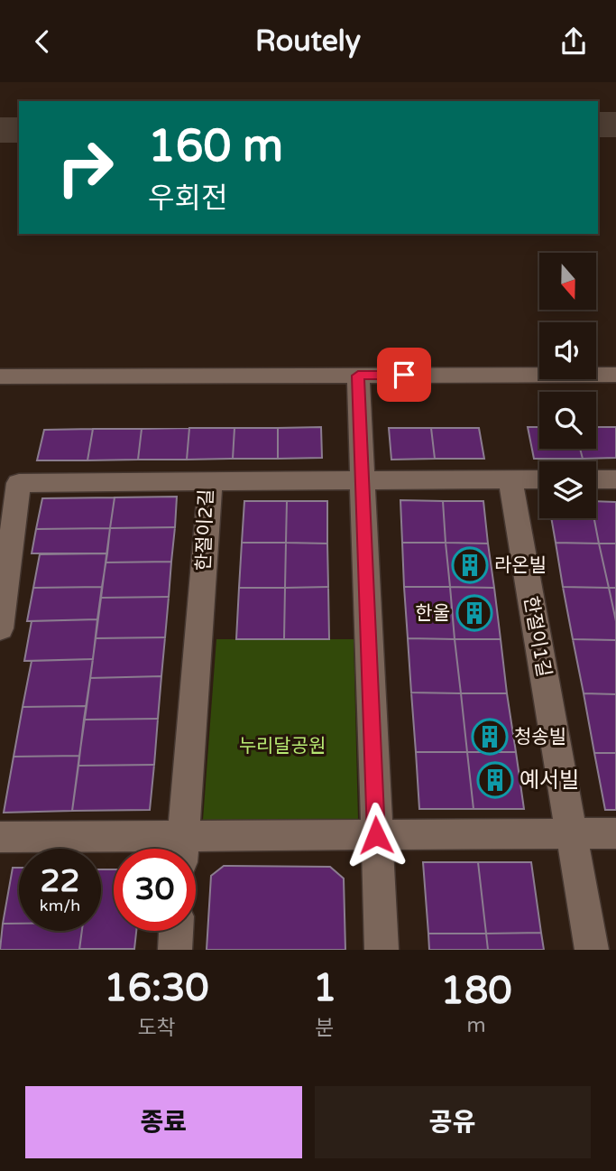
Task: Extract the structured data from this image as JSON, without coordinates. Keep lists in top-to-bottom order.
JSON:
{
  "streets": {
    "street": ["한절이2길", "한절이1길"]
  },
  "parks": ["누리달공원"],
  "places": {
    "building": [
      "라온빌",
      "한울",
      "청송빌",
      "예서빌"
    ]
  },
  "north": "bottom",
  "page": {
    "header": "Routely",
    "turn": ["160 m", "우회전"],
    "speed": "22 km/h",
    "limit": "30",
    "eta": [
      "16:30",
      "도착",
      "1",
      "분",
      "180",
      "m"
    ],
    "buttons": ["종료", "공유"]
  }
}
